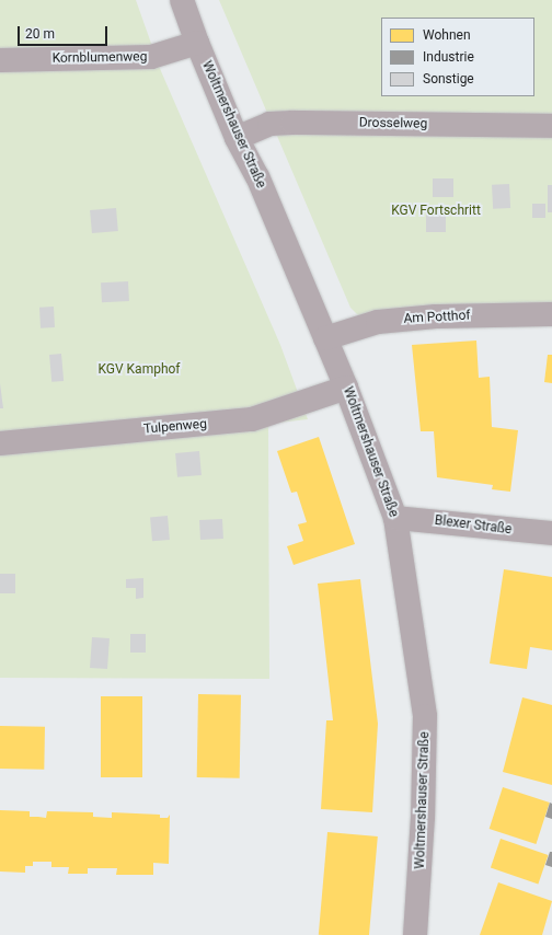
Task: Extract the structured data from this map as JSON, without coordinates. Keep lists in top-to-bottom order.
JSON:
{
  "streets": {
    "street": [
      "Kornblumenweg",
      "Drosselweg",
      "Woltmershauser Straße",
      "Am Potthof",
      "Tulpenweg",
      "Blexer Straße"
    ]
  },
  "crossings": [
    ["Kornblumenweg", "Woltmershauser Straße"],
    ["Drosselweg", "Woltmershauser Straße"],
    ["Woltmershauser Straße", "Am Potthof"],
    ["Woltmershauser Straße", "Tulpenweg"],
    ["Woltmershauser Straße", "Blexer Straße"]
  ],
  "parks": ["KGV Fortschritt", "KGV Kamphof"],
  "legend": ["Wohnen", "Industrie", "Sonstige"],
  "scale_bar": "20 m"
}
